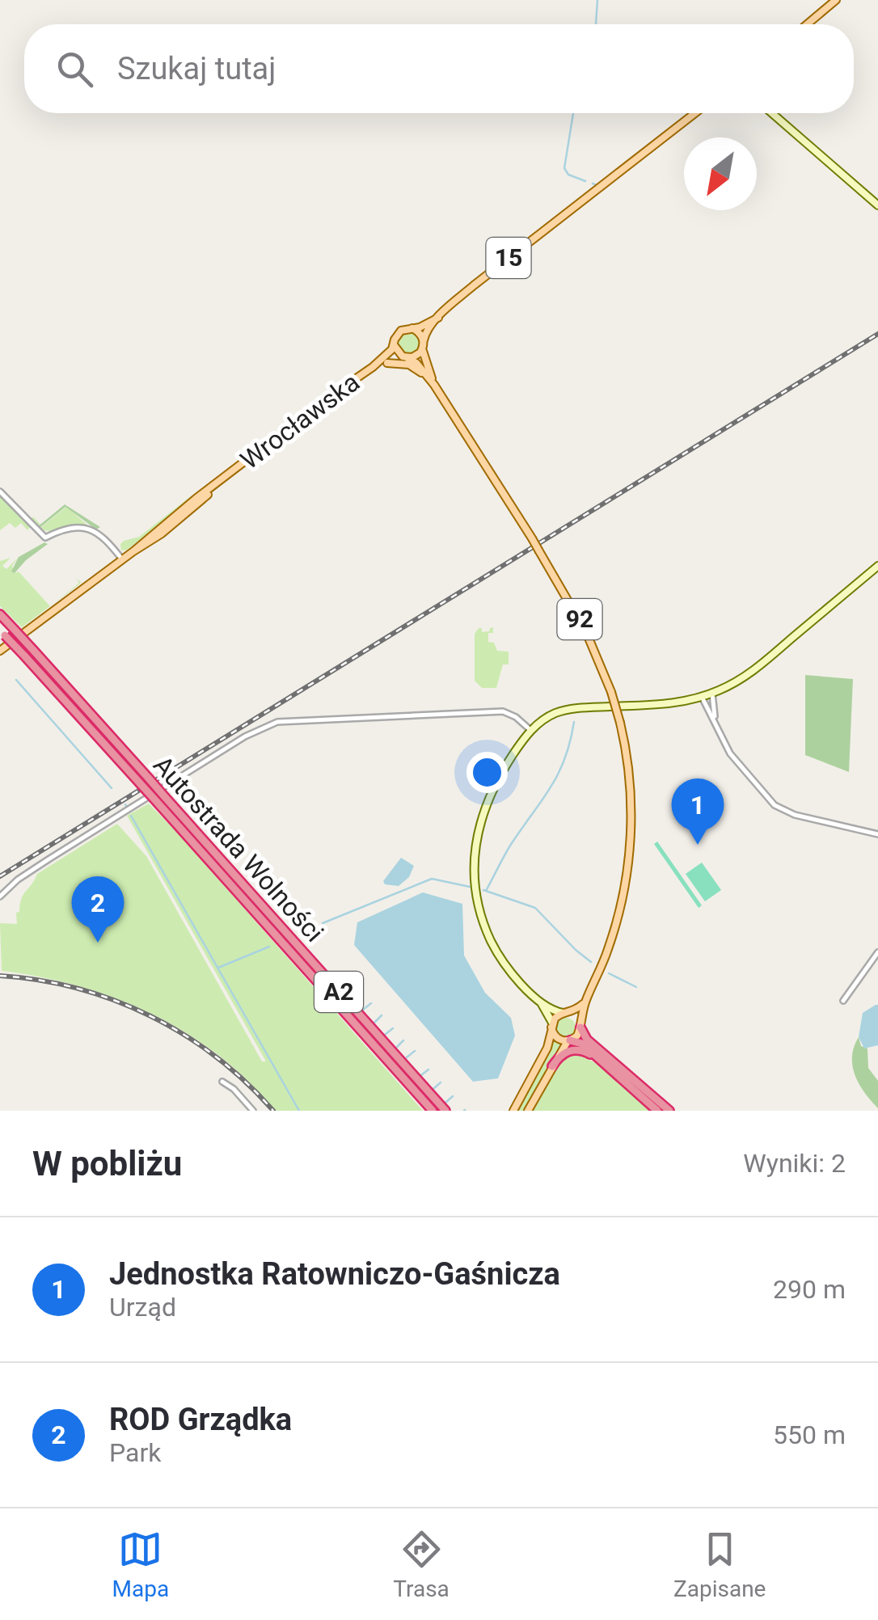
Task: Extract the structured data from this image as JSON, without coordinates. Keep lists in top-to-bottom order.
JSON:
{
  "streets": {
    "highway": ["Autostrada Wolności", "A2"],
    "main road": ["15", "Wrocławska", "92"]
  },
  "crossings": [
    ["15", "Wrocławska"],
    ["15", "92"],
    ["Wrocławska", "92"]
  ],
  "north": "bottom left",
  "page": {
    "search": "Szukaj tutaj",
    "pins": ["1", "2"],
    "heading": ["W pobliżu", "Wyniki: 2"],
    "list": [
      {
        "mark": "1",
        "name": "Jednostka Ratowniczo-Gaśnicza",
        "note": "Urząd",
        "value": "290 m"
      },
      {
        "mark": "2",
        "name": "ROD Grządka",
        "note": "Park",
        "value": "550 m"
      }
    ],
    "nav": ["Mapa", "Trasa", "Zapisane"]
  }
}
